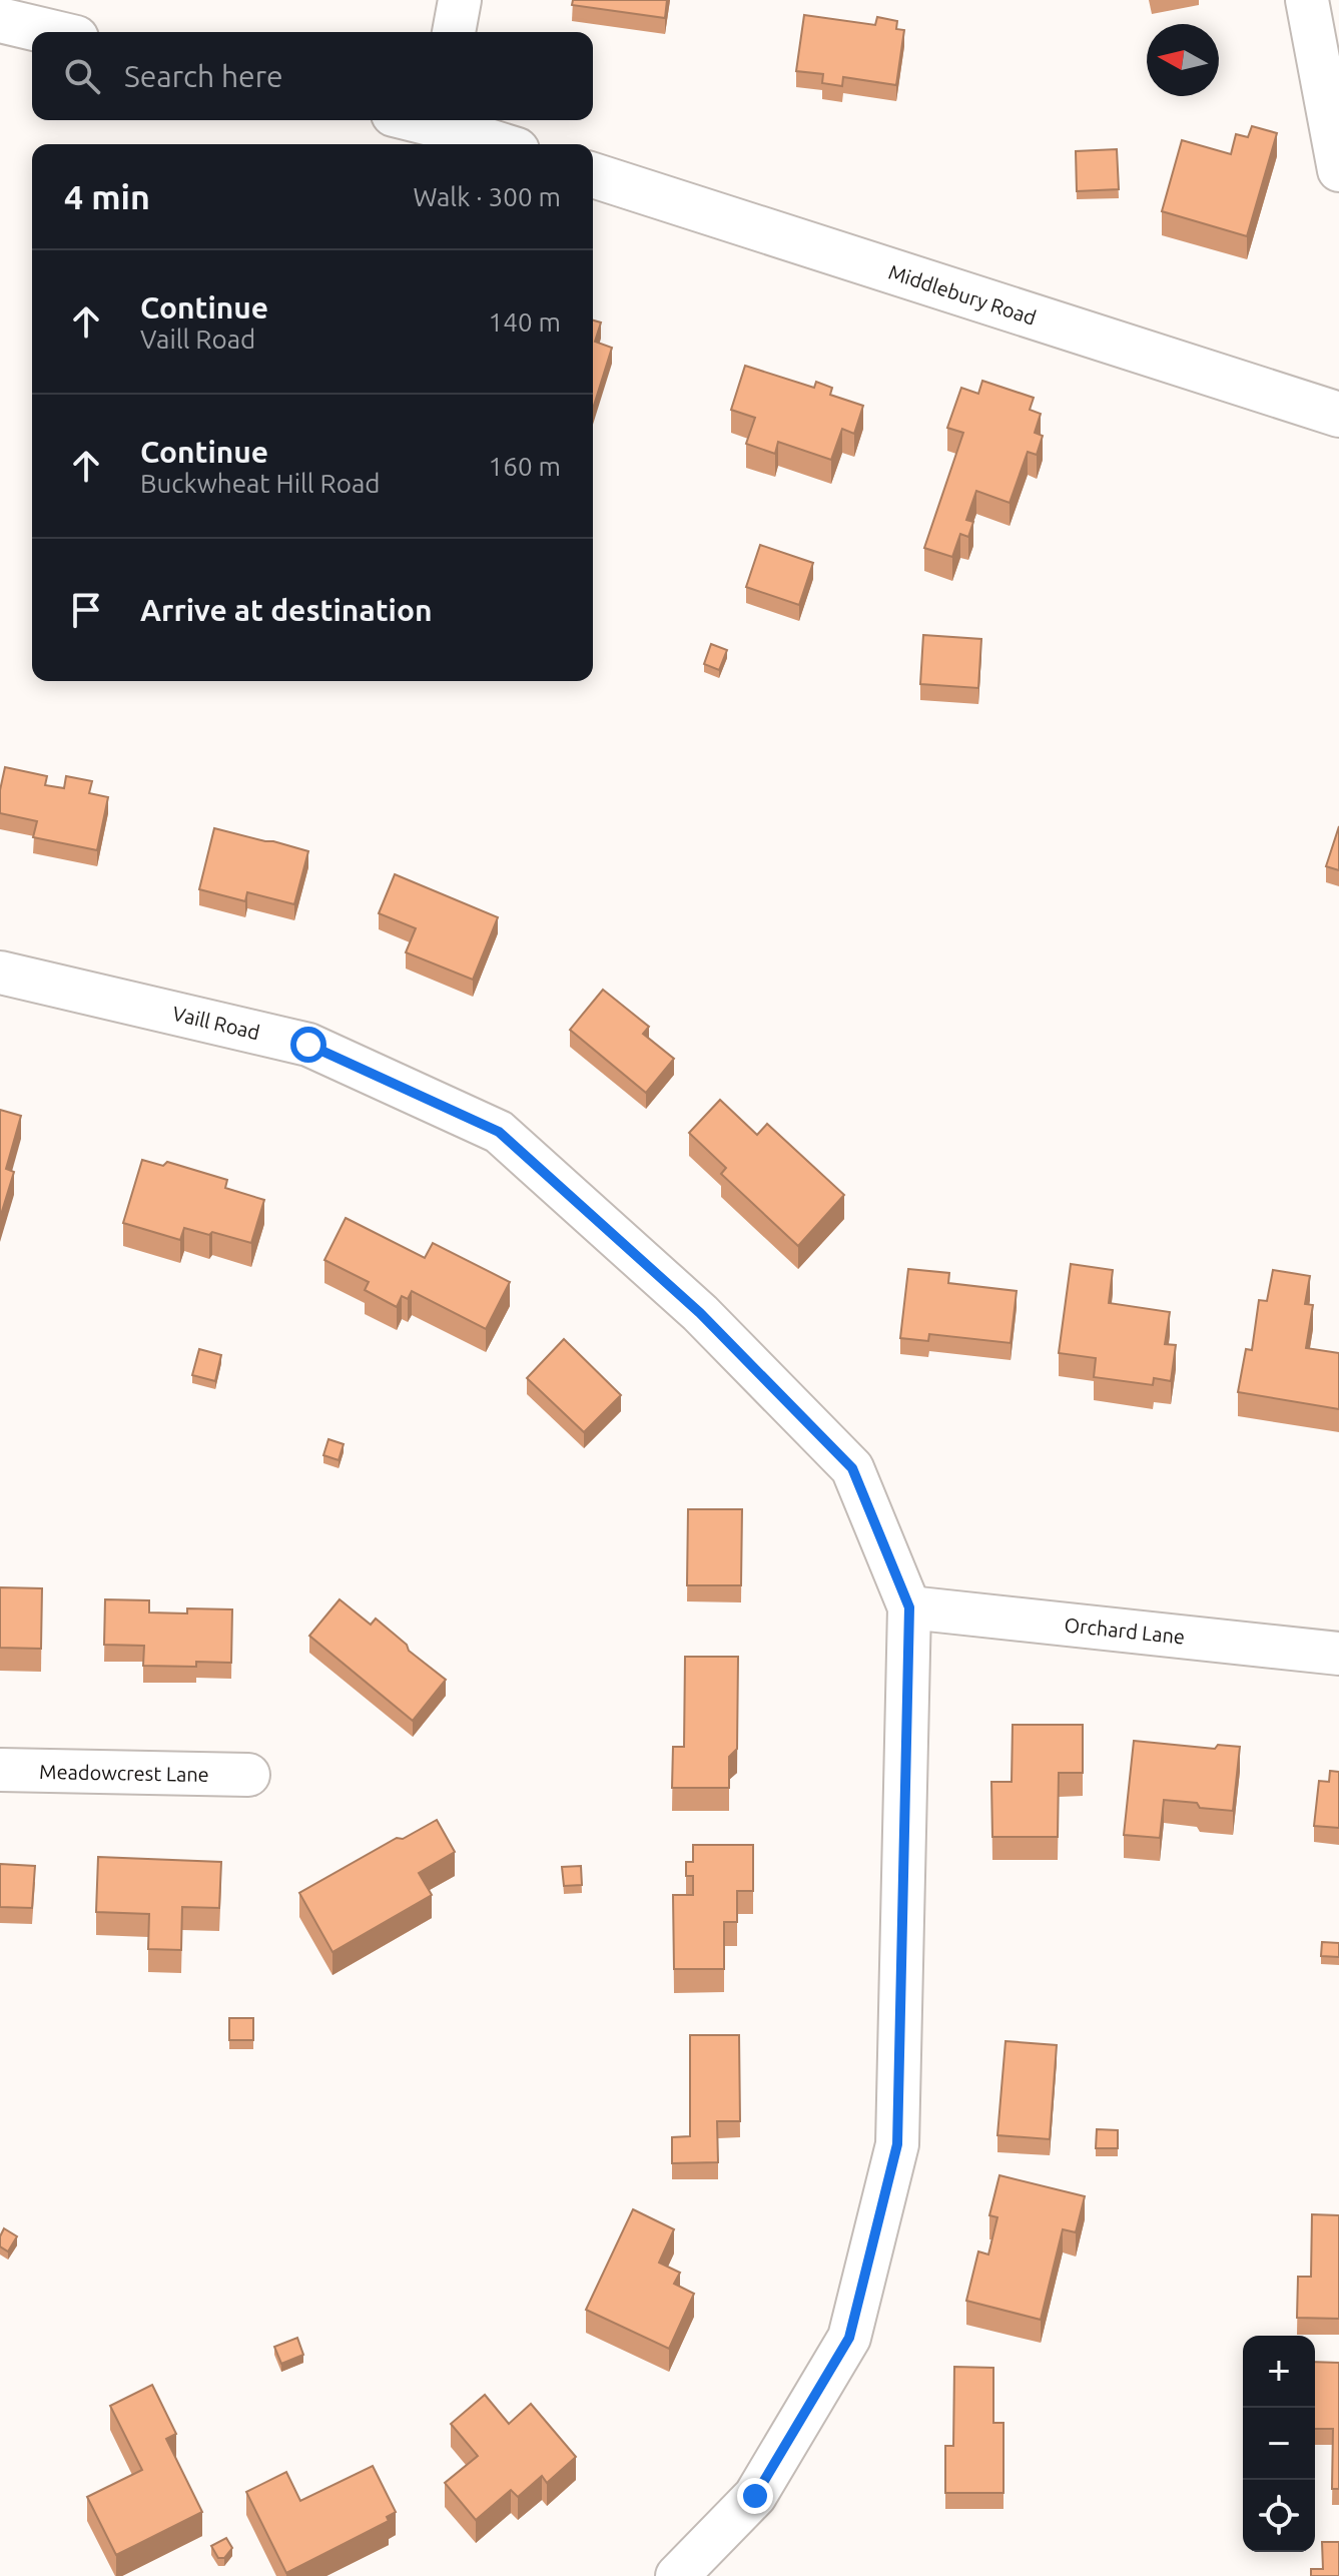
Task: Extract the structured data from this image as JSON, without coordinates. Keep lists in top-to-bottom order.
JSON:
{
  "streets": {
    "street": [
      "Middlebury Road",
      "Vaill Road",
      "Orchard Lane",
      "Meadowcrest Lane"
    ]
  },
  "crossings": [
    ["Vaill Road", "Orchard Lane"]
  ],
  "north": "left",
  "page": {
    "search": "Search here",
    "heading": ["4 min", "Walk · 300 m"],
    "list": [
      ["Continue", "Vaill Road", "140 m"],
      ["Continue", "Buckwheat Hill Road", "160 m"],
      "Arrive at destination"
    ],
    "map_buttons": ["+", "−"]
  }
}
